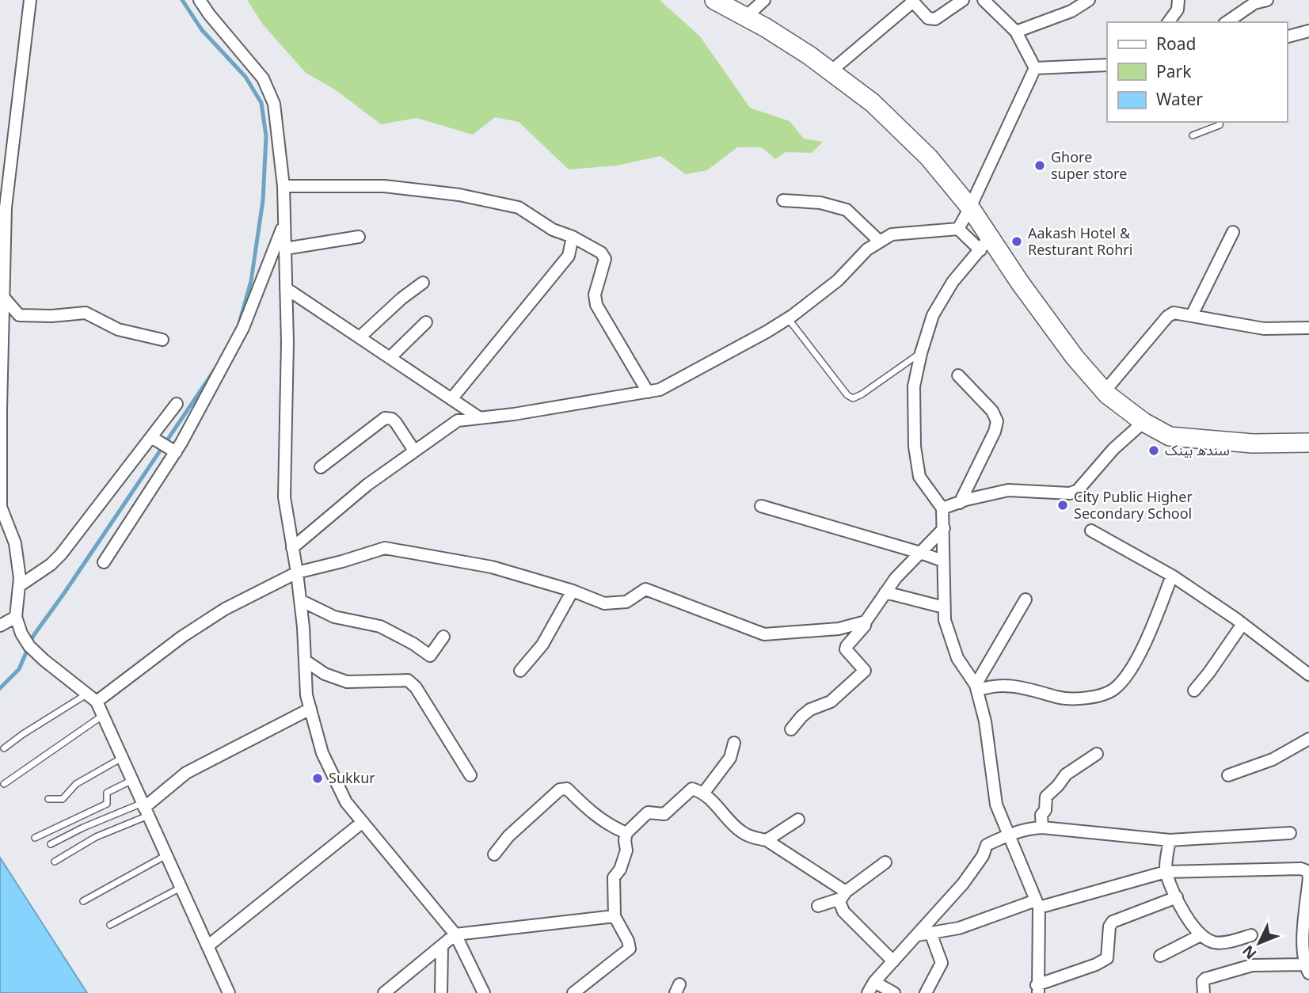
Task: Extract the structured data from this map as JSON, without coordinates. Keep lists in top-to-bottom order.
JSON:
{
  "places": [
    "Ghore super store",
    "Aakash Hotel & Resturant Rohri",
    "سندھ بینک",
    "City Public Higher Secondary School",
    "Sukkur"
  ],
  "legend": ["Road", "Park", "Water"],
  "north": "bottom left"
}
